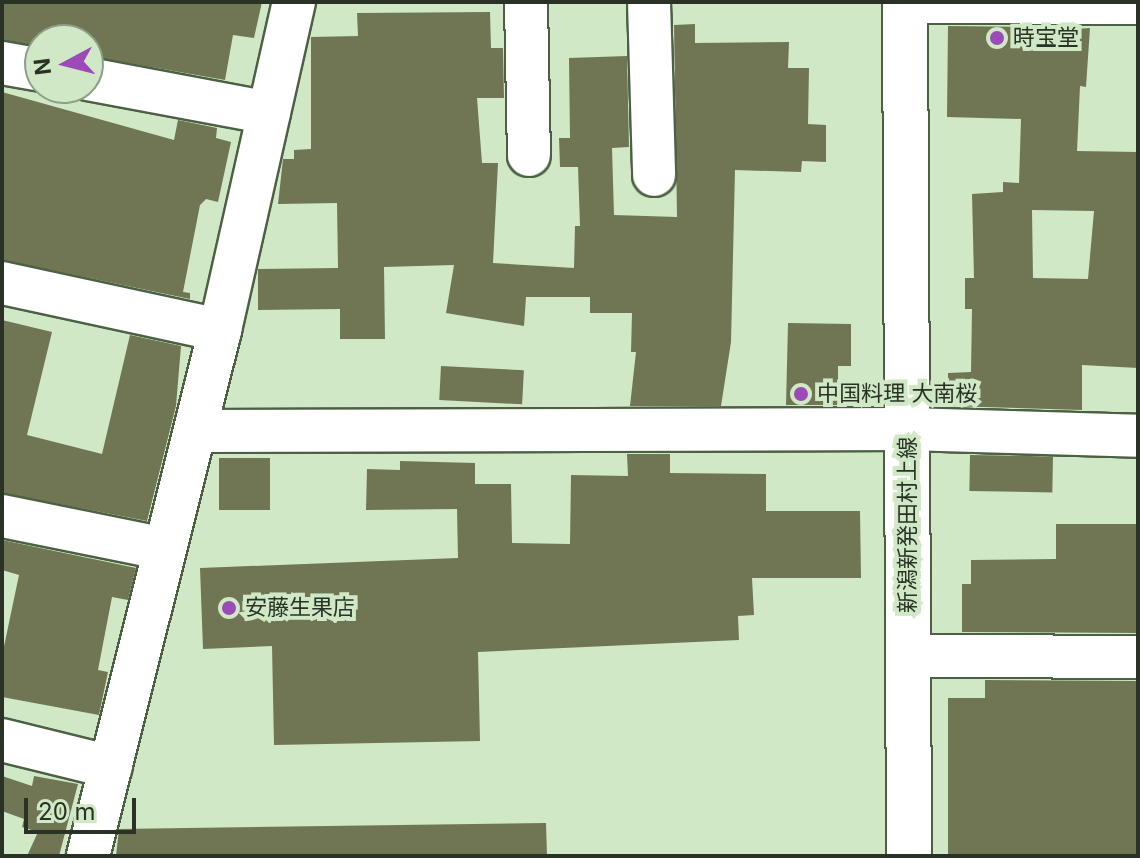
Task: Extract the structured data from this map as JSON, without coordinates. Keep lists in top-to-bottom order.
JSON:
{
  "streets": {
    "main road": ["新潟新発田村上線"]
  },
  "places": ["時宝堂", "中国料理 大南桜", "安藤生果店"],
  "scale_bar": "20 m",
  "north": "left"
}
